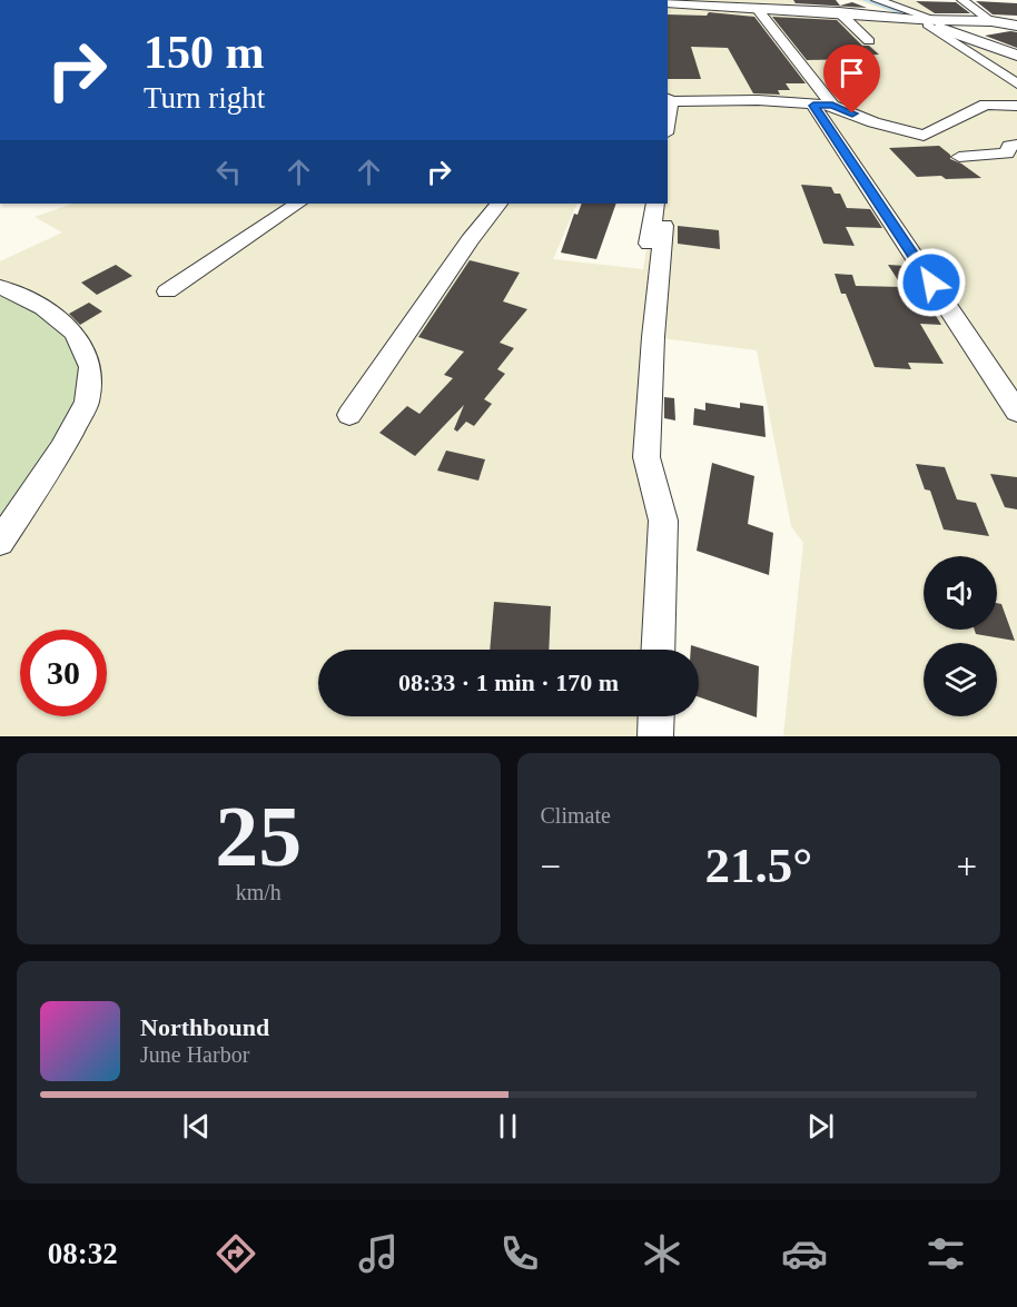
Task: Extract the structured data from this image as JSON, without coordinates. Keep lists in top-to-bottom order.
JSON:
{
  "page": {
    "turn": ["150 m", "Turn right"],
    "limit": "30",
    "trip": "08:33 · 1 min · 170 m",
    "tile": [
      ["25", "km/h"],
      "Climate"
    ],
    "heat": ["−", "21.5°", "+"],
    "song": ["Northbound", "June Harbor"],
    "tabs": "08:32"
  }
}
